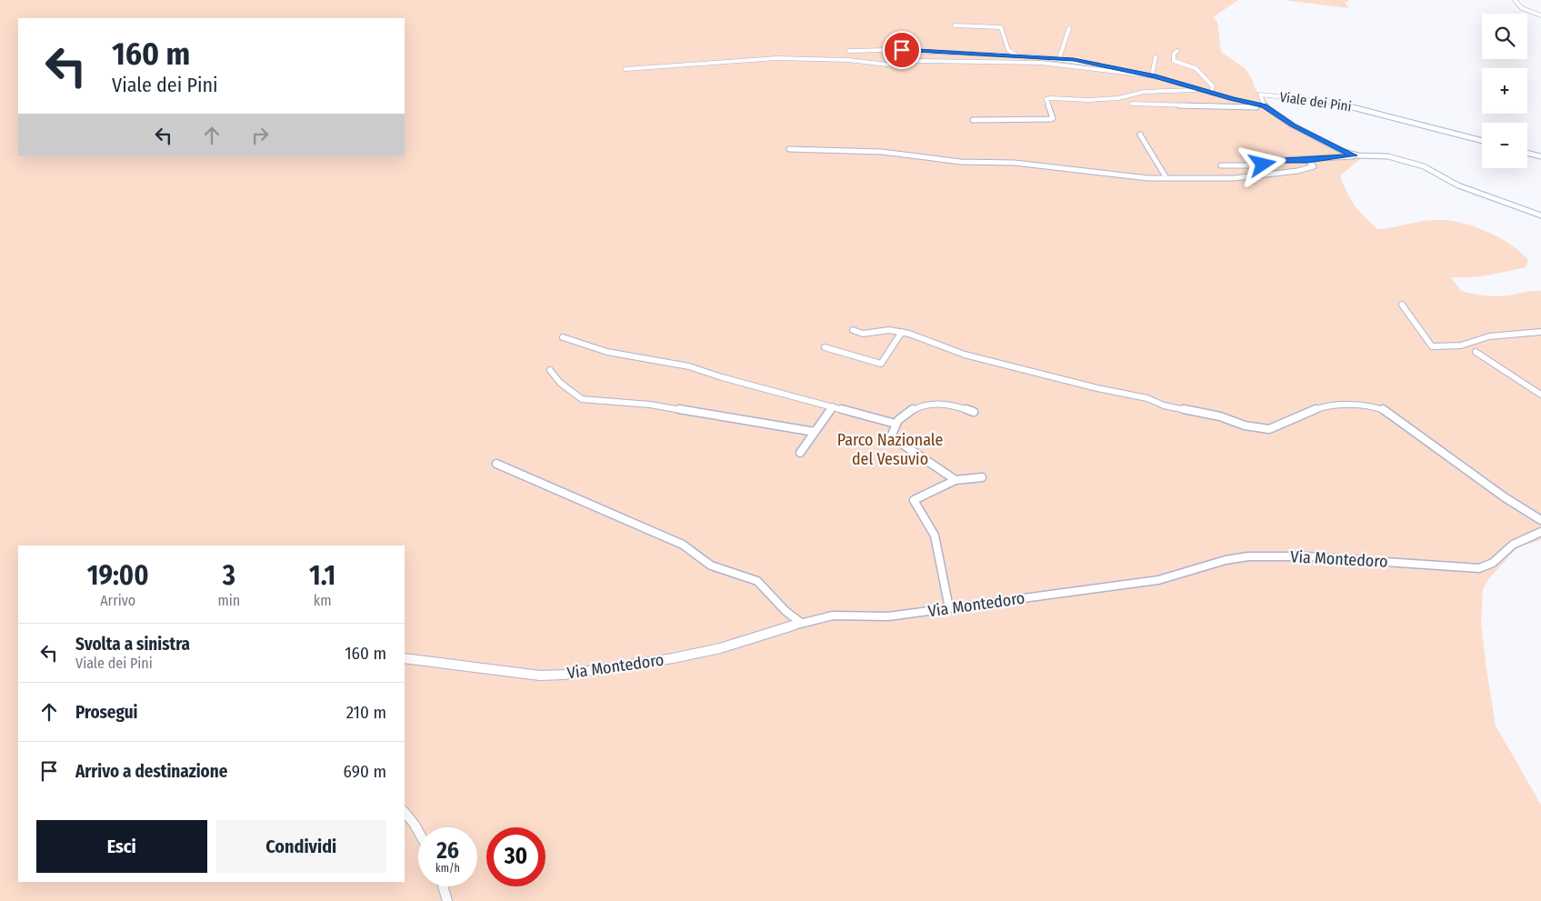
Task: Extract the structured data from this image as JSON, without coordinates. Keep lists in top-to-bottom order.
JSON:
{
  "streets": {
    "street": ["Viale dei Pini", "Via Montedoro"]
  },
  "parks": ["Parco Nazionale del Vesuvio"],
  "page": {
    "map_buttons": ["+", "−"],
    "turn": ["160 m", "Viale dei Pini"],
    "eta": [
      "19:00",
      "Arrivo",
      "3",
      "min",
      "1.1",
      "km"
    ],
    "list": [
      {
        "name": "Svolta a sinistra",
        "note": "Viale dei Pini",
        "value": "160 m"
      },
      {
        "name": "Prosegui",
        "value": "210 m"
      },
      {
        "name": "Arrivo a destinazione",
        "value": "690 m"
      }
    ],
    "buttons": ["Esci", "Condividi"],
    "speed": "26 km/h",
    "limit": "30"
  }
}
